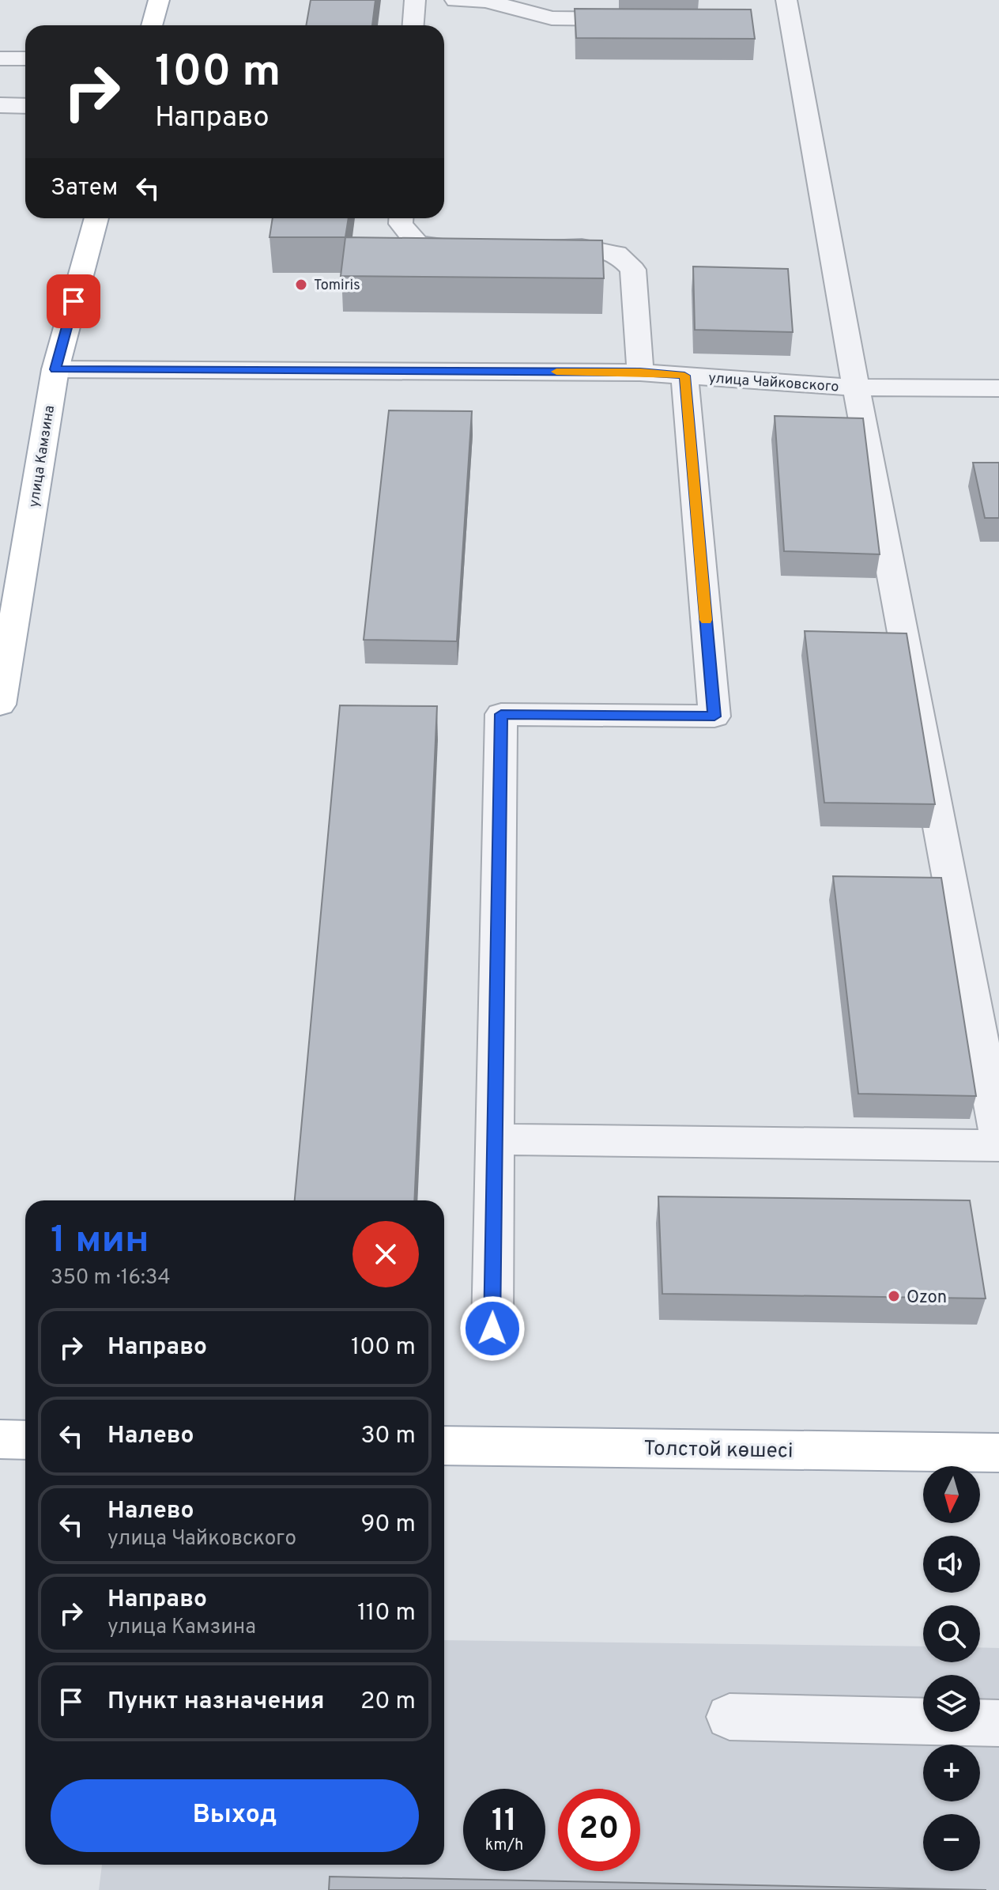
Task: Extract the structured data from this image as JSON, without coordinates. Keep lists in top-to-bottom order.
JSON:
{
  "streets": {
    "main road": ["улица Камзина", "Толстой көшесі"],
    "street": ["улица Чайковского"]
  },
  "crossings": [
    ["улица Чайковского", "улица Камзина"]
  ],
  "places": ["Tomiris", "Ozon"],
  "north": "bottom",
  "page": {
    "turn": ["100 m", "Направо"],
    "then": "Затем",
    "heading": ["1 мин", "350 m · 16:34"],
    "list": [
      {
        "name": "Направо",
        "value": "100 m"
      },
      {
        "name": "Налево",
        "value": "30 m"
      },
      {
        "name": "Налево",
        "note": "улица Чайковского",
        "value": "90 m"
      },
      {
        "name": "Направо",
        "note": "улица Камзина",
        "value": "110 m"
      },
      {
        "name": "Пункт назначения",
        "value": "20 m"
      }
    ],
    "map_buttons": ["+", "−"],
    "buttons": "Выход",
    "speed": "11 km/h",
    "limit": "20"
  }
}
